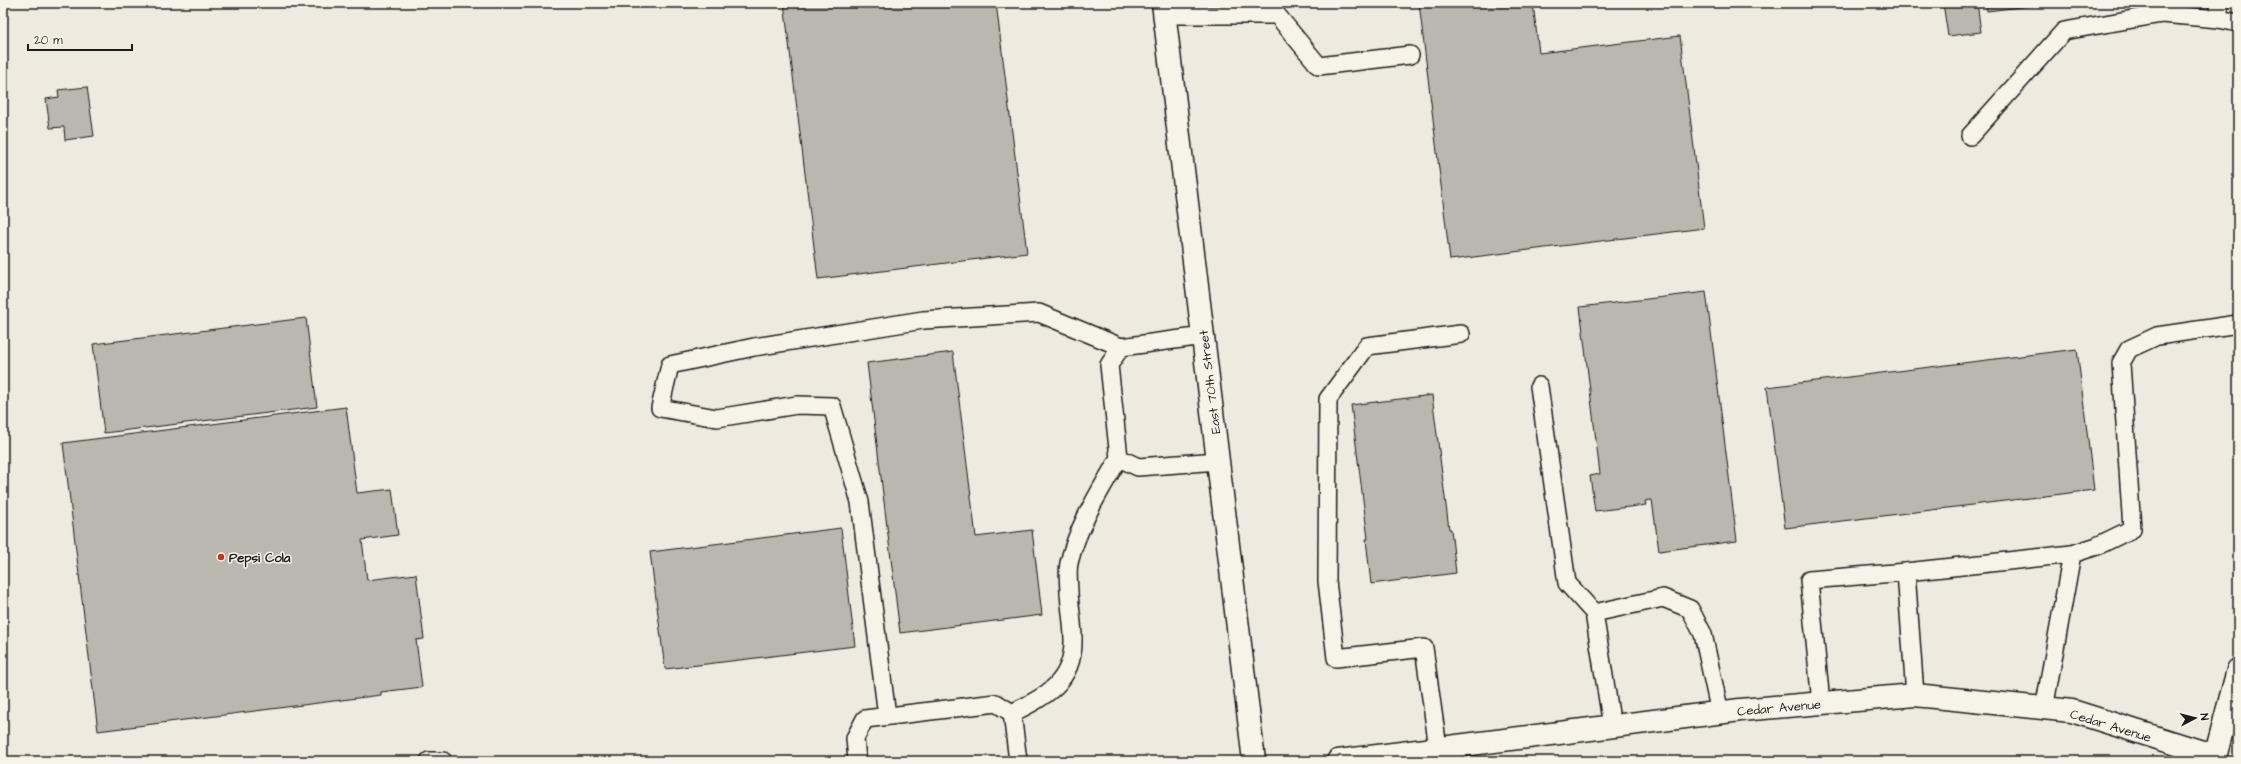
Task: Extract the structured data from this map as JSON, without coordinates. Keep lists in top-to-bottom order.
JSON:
{
  "streets": {
    "main road": ["East 70th Street", "Cedar Avenue"]
  },
  "places": ["Pepsi Cola"],
  "scale_bar": "20 m",
  "north": "right"
}
